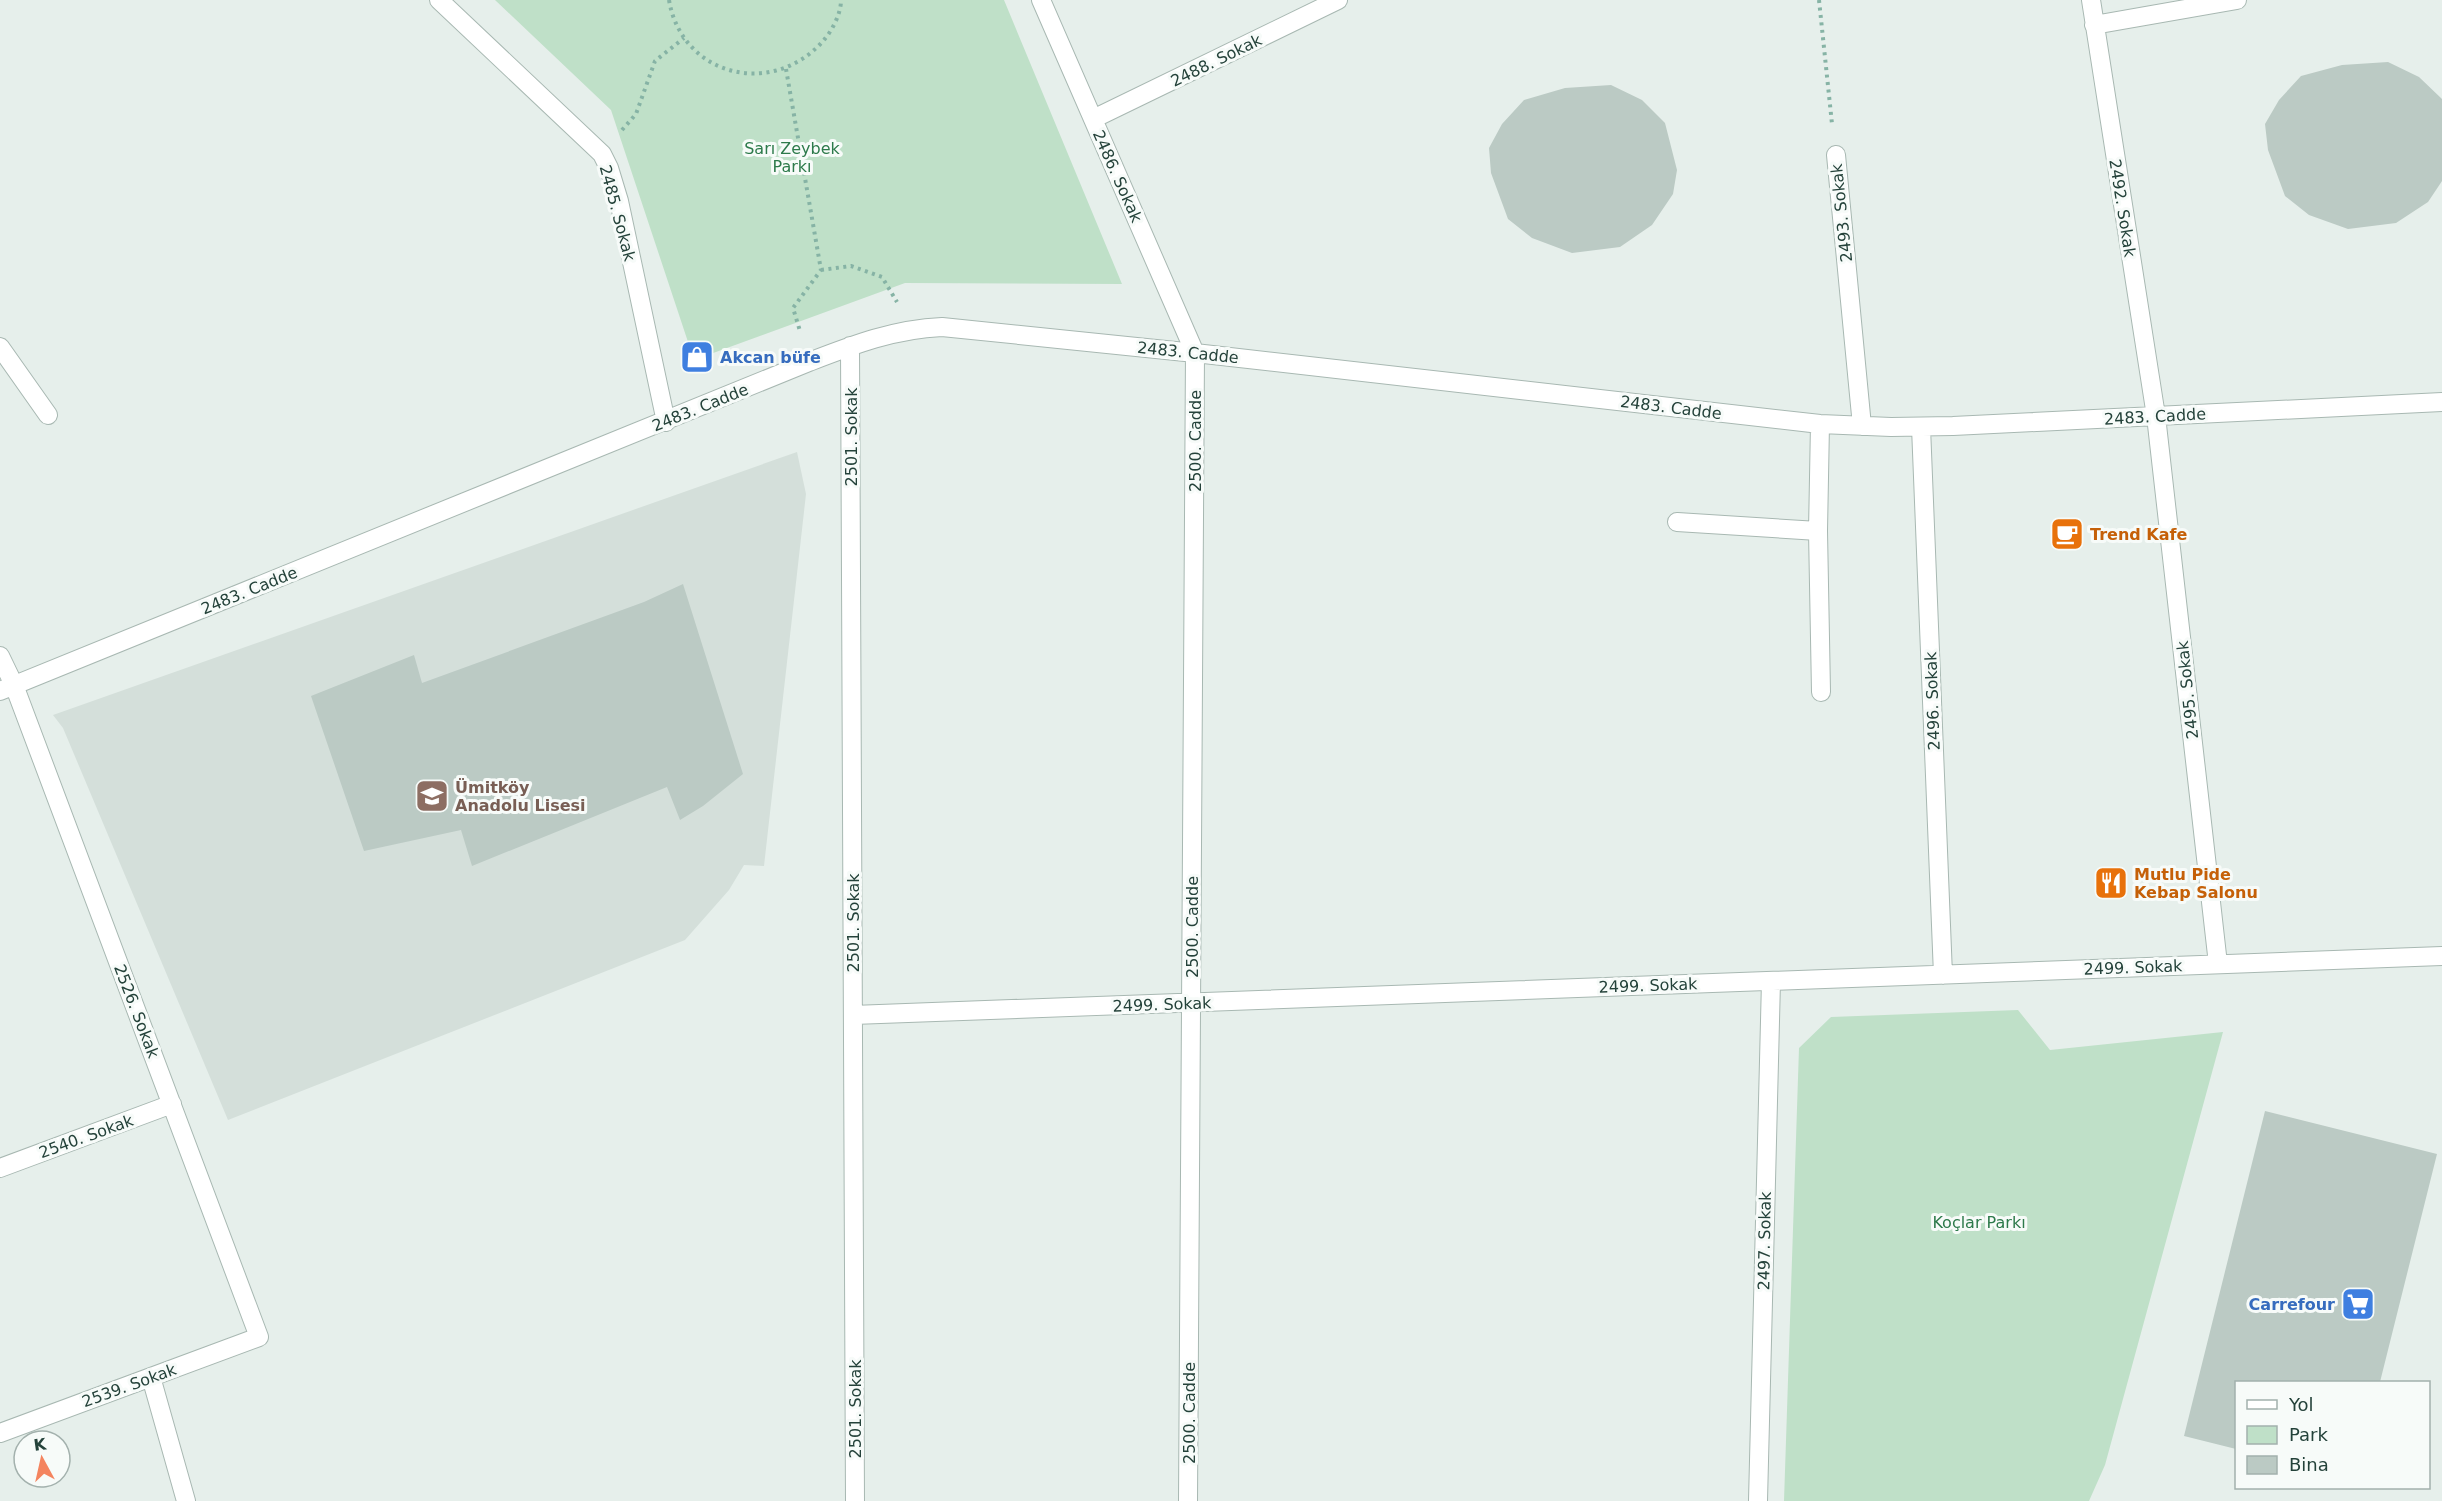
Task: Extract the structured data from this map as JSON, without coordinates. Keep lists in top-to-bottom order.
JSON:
{
  "streets": {
    "street": [
      "2488. Sokak",
      "2486. Sokak",
      "2492. Sokak",
      "2485. Sokak",
      "2493. Sokak",
      "2483. Cadde",
      "2501. Sokak",
      "2500. Cadde",
      "2495. Sokak",
      "2496. Sokak",
      "2499. Sokak",
      "2526. Sokak",
      "2540. Sokak",
      "2497. Sokak",
      "2539. Sokak"
    ]
  },
  "crossings": [
    ["2488. Sokak", "2486. Sokak"],
    ["2486. Sokak", "2483. Cadde"],
    ["2486. Sokak", "2500. Cadde"],
    ["2492. Sokak", "2483. Cadde"],
    ["2492. Sokak", "2495. Sokak"],
    ["2485. Sokak", "2483. Cadde"],
    ["2493. Sokak", "2483. Cadde"],
    ["2483. Cadde", "2501. Sokak"],
    ["2483. Cadde", "2500. Cadde"],
    ["2483. Cadde", "2495. Sokak"],
    ["2483. Cadde", "2496. Sokak"],
    ["2483. Cadde", "2526. Sokak"],
    ["2501. Sokak", "2499. Sokak"],
    ["2500. Cadde", "2499. Sokak"],
    ["2495. Sokak", "2499. Sokak"],
    ["2496. Sokak", "2499. Sokak"],
    ["2499. Sokak", "2497. Sokak"],
    ["2526. Sokak", "2540. Sokak"],
    ["2526. Sokak", "2539. Sokak"]
  ],
  "parks": ["Sarı Zeybek Parkı", "Koçlar Parkı"],
  "places": {
    "shop": ["Akcan büfe"],
    "cafe": ["Trend Kafe"],
    "school or university": ["Ümitköy Anadolu Lisesi"],
    "restaurant": ["Mutlu Pide Kebap Salonu"],
    "supermarket": ["Carrefour"]
  },
  "legend": ["Yol", "Park", "Bina"],
  "north": "top"
}
